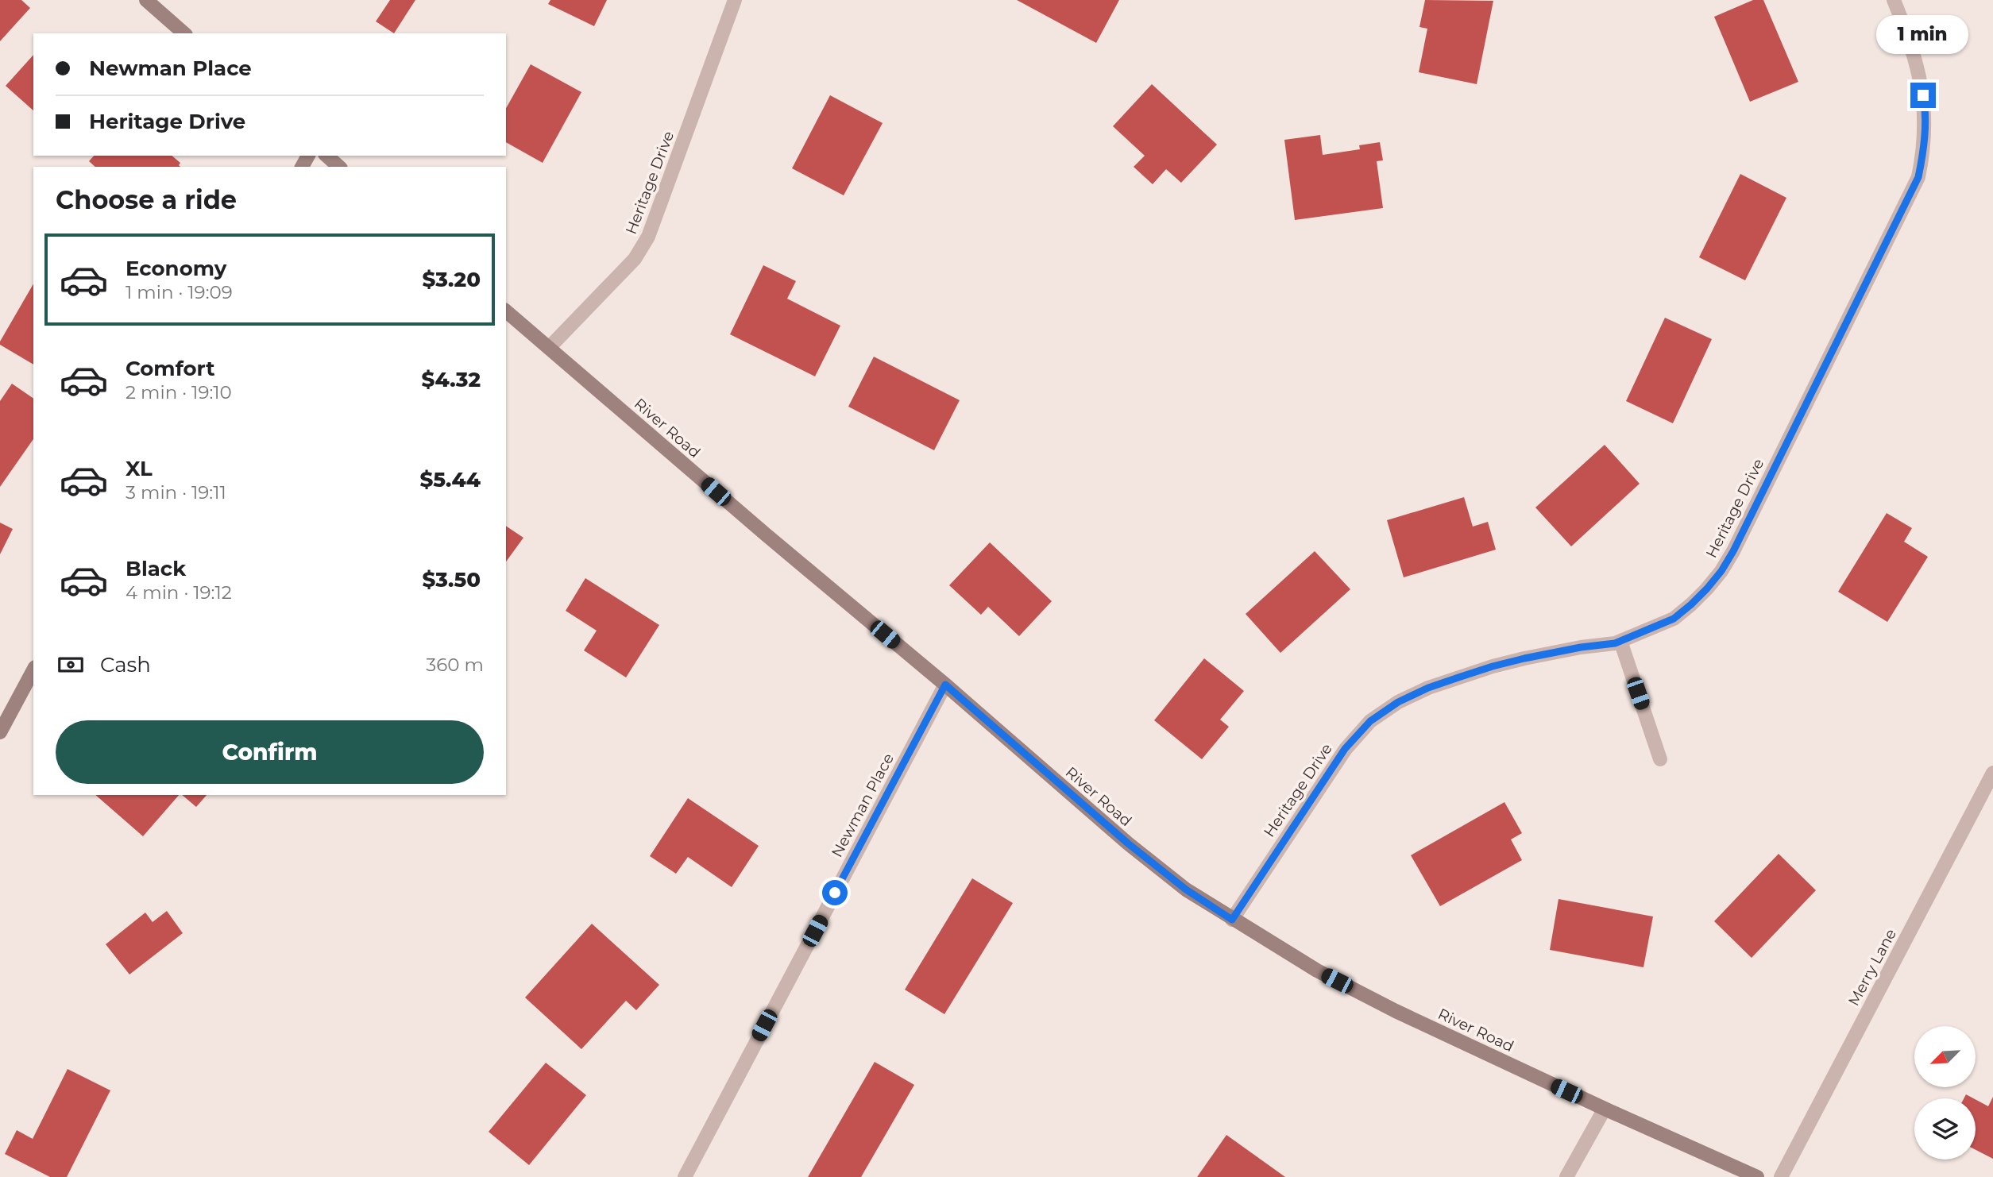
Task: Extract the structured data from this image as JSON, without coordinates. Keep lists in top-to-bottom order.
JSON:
{
  "streets": {
    "street": [
      "Heritage Drive",
      "River Road",
      "Newman Place",
      "Merry Lane"
    ]
  },
  "crossings": [
    ["Heritage Drive", "River Road"],
    ["River Road", "Newman Place"]
  ],
  "north": "bottom left",
  "page": {
    "bubble": "1 min",
    "banner": ["Newman Place", "Heritage Drive"],
    "heading": "Choose a ride",
    "list": [
      {
        "name": "Economy",
        "note": "1 min · 19:09",
        "value": "$3.20"
      },
      {
        "name": "Comfort",
        "note": "2 min · 19:10",
        "value": "$4.32"
      },
      {
        "name": "XL",
        "note": "3 min · 19:11",
        "value": "$5.44"
      },
      {
        "name": "Black",
        "note": "4 min · 19:12",
        "value": "$3.50"
      }
    ],
    "pay": ["Cash", "360 m"],
    "buttons": "Confirm"
  }
}
